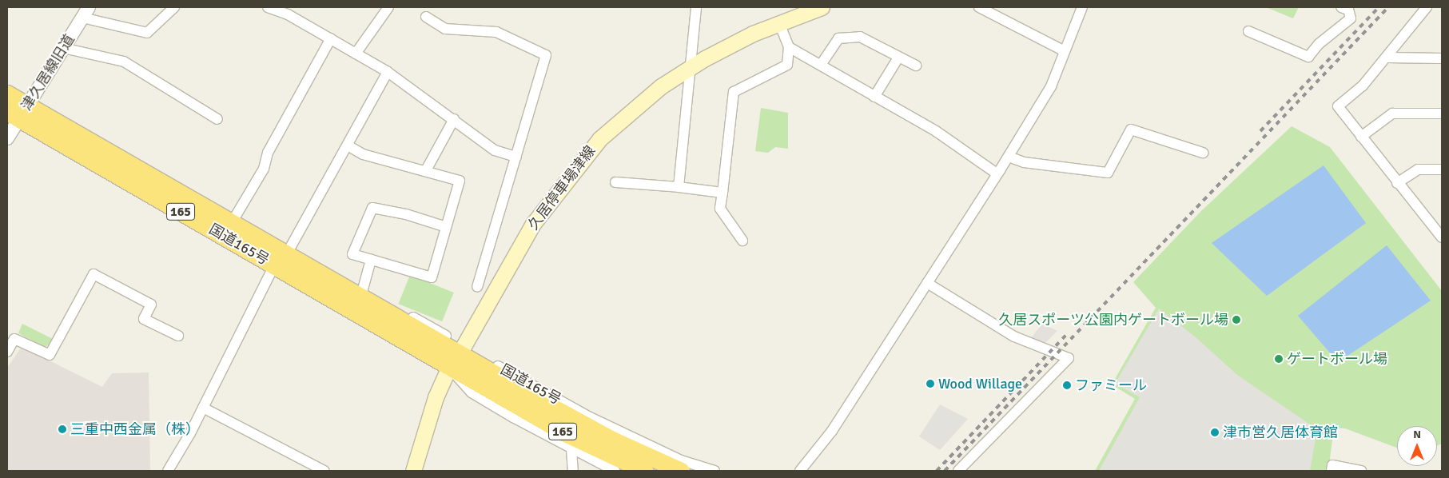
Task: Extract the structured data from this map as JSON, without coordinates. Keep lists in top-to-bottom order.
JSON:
{
  "streets": {
    "highway": ["165", "国道165号"],
    "main road": ["久居停車場津線"],
    "street": ["津久居線旧道"]
  },
  "crossings": [
    ["津久居線旧道", "国道165号"],
    ["久居停車場津線", "国道165号"]
  ],
  "places": [
    "久居スポーツ公園内ゲートボール場",
    "ゲートボール場",
    "Wood Willage",
    "ファミール",
    "三重中西金属（株）",
    "津市営久居体育館"
  ],
  "north": "top"
}
